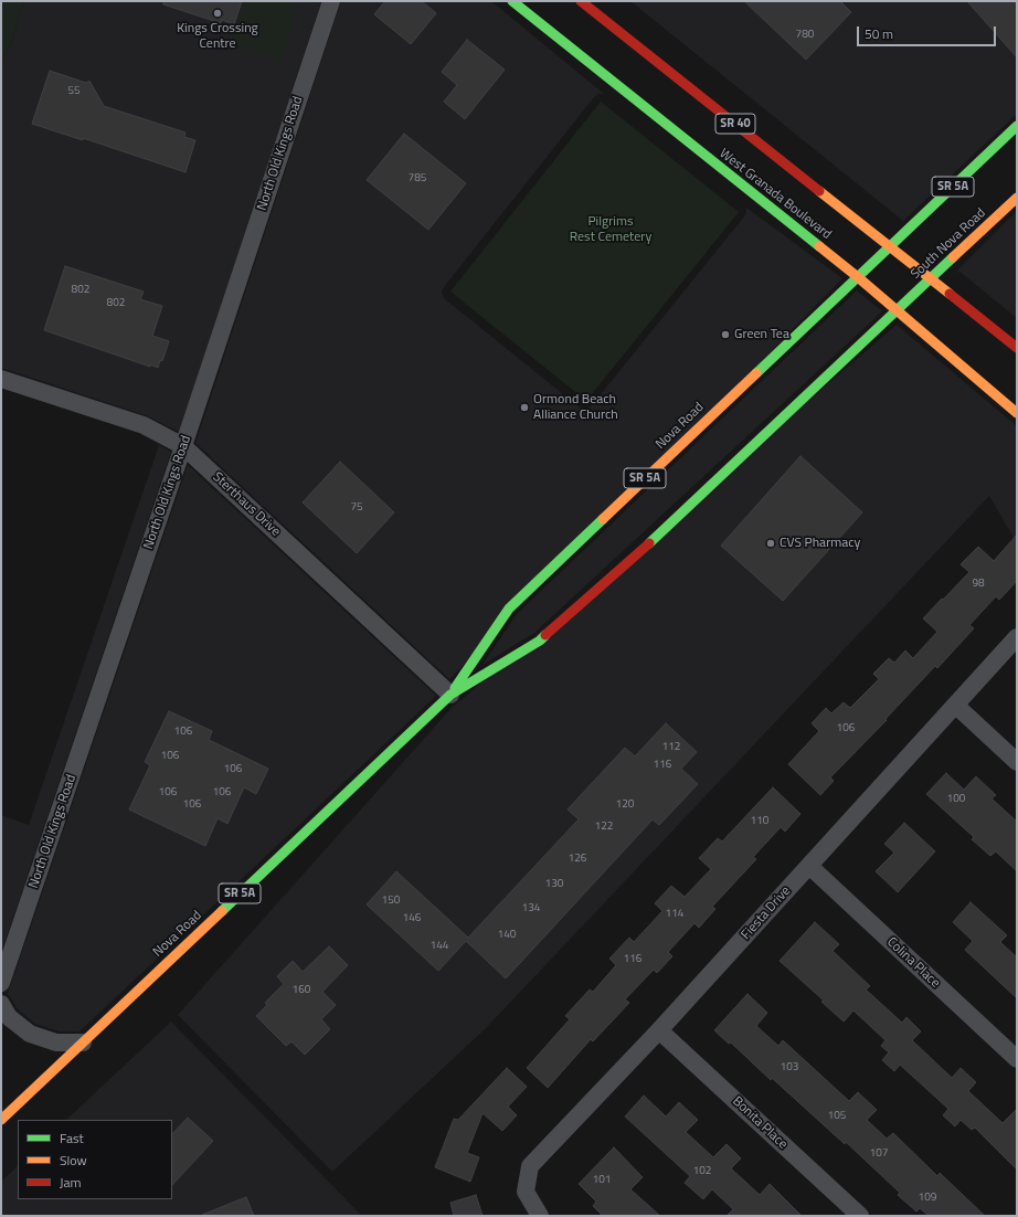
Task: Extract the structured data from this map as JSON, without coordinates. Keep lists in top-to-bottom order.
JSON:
{
  "streets": {
    "main road": [
      "SR 40",
      "SR 5A",
      "West Granada Boulevard",
      "South Nova Road",
      "Nova Road"
    ],
    "street": [
      "North Old Kings Road",
      "Sterthaus Drive",
      "Fiesta Drive",
      "Colina Place",
      "Bonita Place"
    ]
  },
  "crossings": [
    ["SR 40", "SR 5A"],
    ["SR 40", "South Nova Road"],
    ["SR 40", "Nova Road"],
    ["North Old Kings Road", "Sterthaus Drive"],
    ["SR 5A", "Nova Road"],
    ["West Granada Boulevard", "South Nova Road"],
    ["West Granada Boulevard", "Nova Road"],
    ["South Nova Road", "Nova Road"],
    ["Nova Road", "Sterthaus Drive"],
    ["Fiesta Drive", "Colina Place"],
    ["Fiesta Drive", "Bonita Place"]
  ],
  "parks": ["Pilgrims Rest Cemetery"],
  "places": [
    "Kings Crossing Centre",
    "Green Tea",
    "Ormond Beach Alliance Church",
    "CVS Pharmacy"
  ],
  "house_numbers": [
    "780",
    "55",
    "785",
    "802",
    "802",
    "75",
    "98",
    "106",
    "106",
    "112",
    "106",
    "116",
    "106",
    "106",
    "106",
    "100",
    "106",
    "120",
    "110",
    "122",
    "126",
    "130",
    "150",
    "134",
    "114",
    "146",
    "140",
    "144",
    "116",
    "160",
    "103",
    "105",
    "107",
    "102",
    "101",
    "109"
  ],
  "legend": ["Fast", "Slow", "Jam"],
  "scale_bar": "50 m"
}
